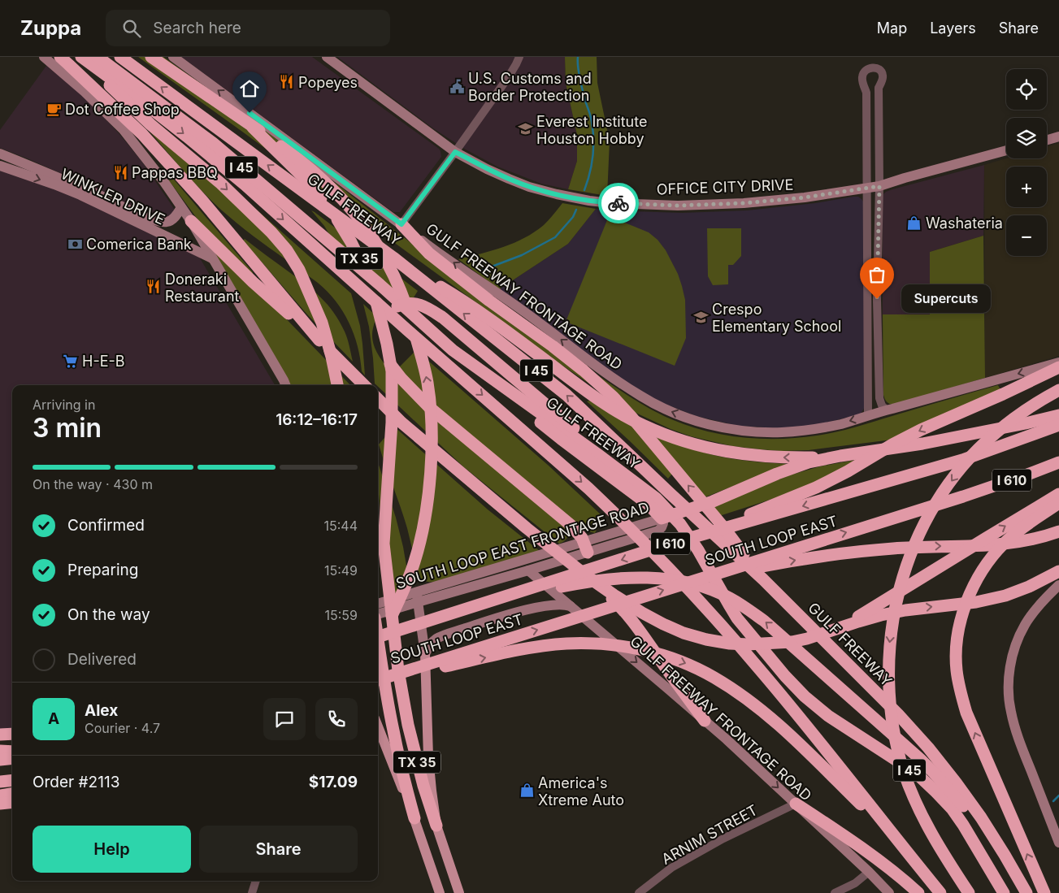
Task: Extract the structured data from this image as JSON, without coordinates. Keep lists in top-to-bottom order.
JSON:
{
  "streets": {
    "highway": [
      "I 45",
      "GULF FREEWAY",
      "TX 35",
      "I 610",
      "SOUTH LOOP EAST"
    ],
    "main road": [
      "OFFICE CITY DRIVE",
      "WINKLER DRIVE",
      "GULF FREEWAY FRONTAGE ROAD",
      "SOUTH LOOP EAST FRONTAGE ROAD"
    ],
    "street": ["ARNIM STREET"]
  },
  "crossings": [
    ["GULF FREEWAY FRONTAGE ROAD", "SOUTH LOOP EAST FRONTAGE ROAD"],
    ["GULF FREEWAY FRONTAGE ROAD", "ARNIM STREET"]
  ],
  "places": {
    "restaurant": ["Popeyes", "Pappas BBQ", "Doneraki Restaurant"],
    "public building": ["U.S. Customs and Border Protection"],
    "cafe": ["Dot Coffee Shop"],
    "school or university": ["Everest Institute Houston Hobby", "Crespo Elementary School"],
    "shop": ["Washateria", "America's Xtreme Auto"],
    "bank": ["Comerica Bank"],
    "other": ["Supercuts"],
    "supermarket": ["H-E-B"]
  },
  "page": {
    "header": "Zuppa",
    "search": "Search here",
    "nav": ["Map", "Layers", "Share"],
    "map_buttons": ["+", "−"],
    "bubble": "Supercuts",
    "heading": ["3 min", "Arriving in", "16:12–16:17"],
    "panel": [
      "Alex",
      "Courier · 4.7",
      "Order #2113",
      "$17.09"
    ],
    "bar": "On the way · 430 m",
    "list": [
      ["Confirmed", "15:44"],
      ["Preparing", "15:49"],
      ["On the way", "15:59"],
      "Delivered"
    ],
    "round": "A",
    "buttons": ["Help", "Share"]
  }
}
